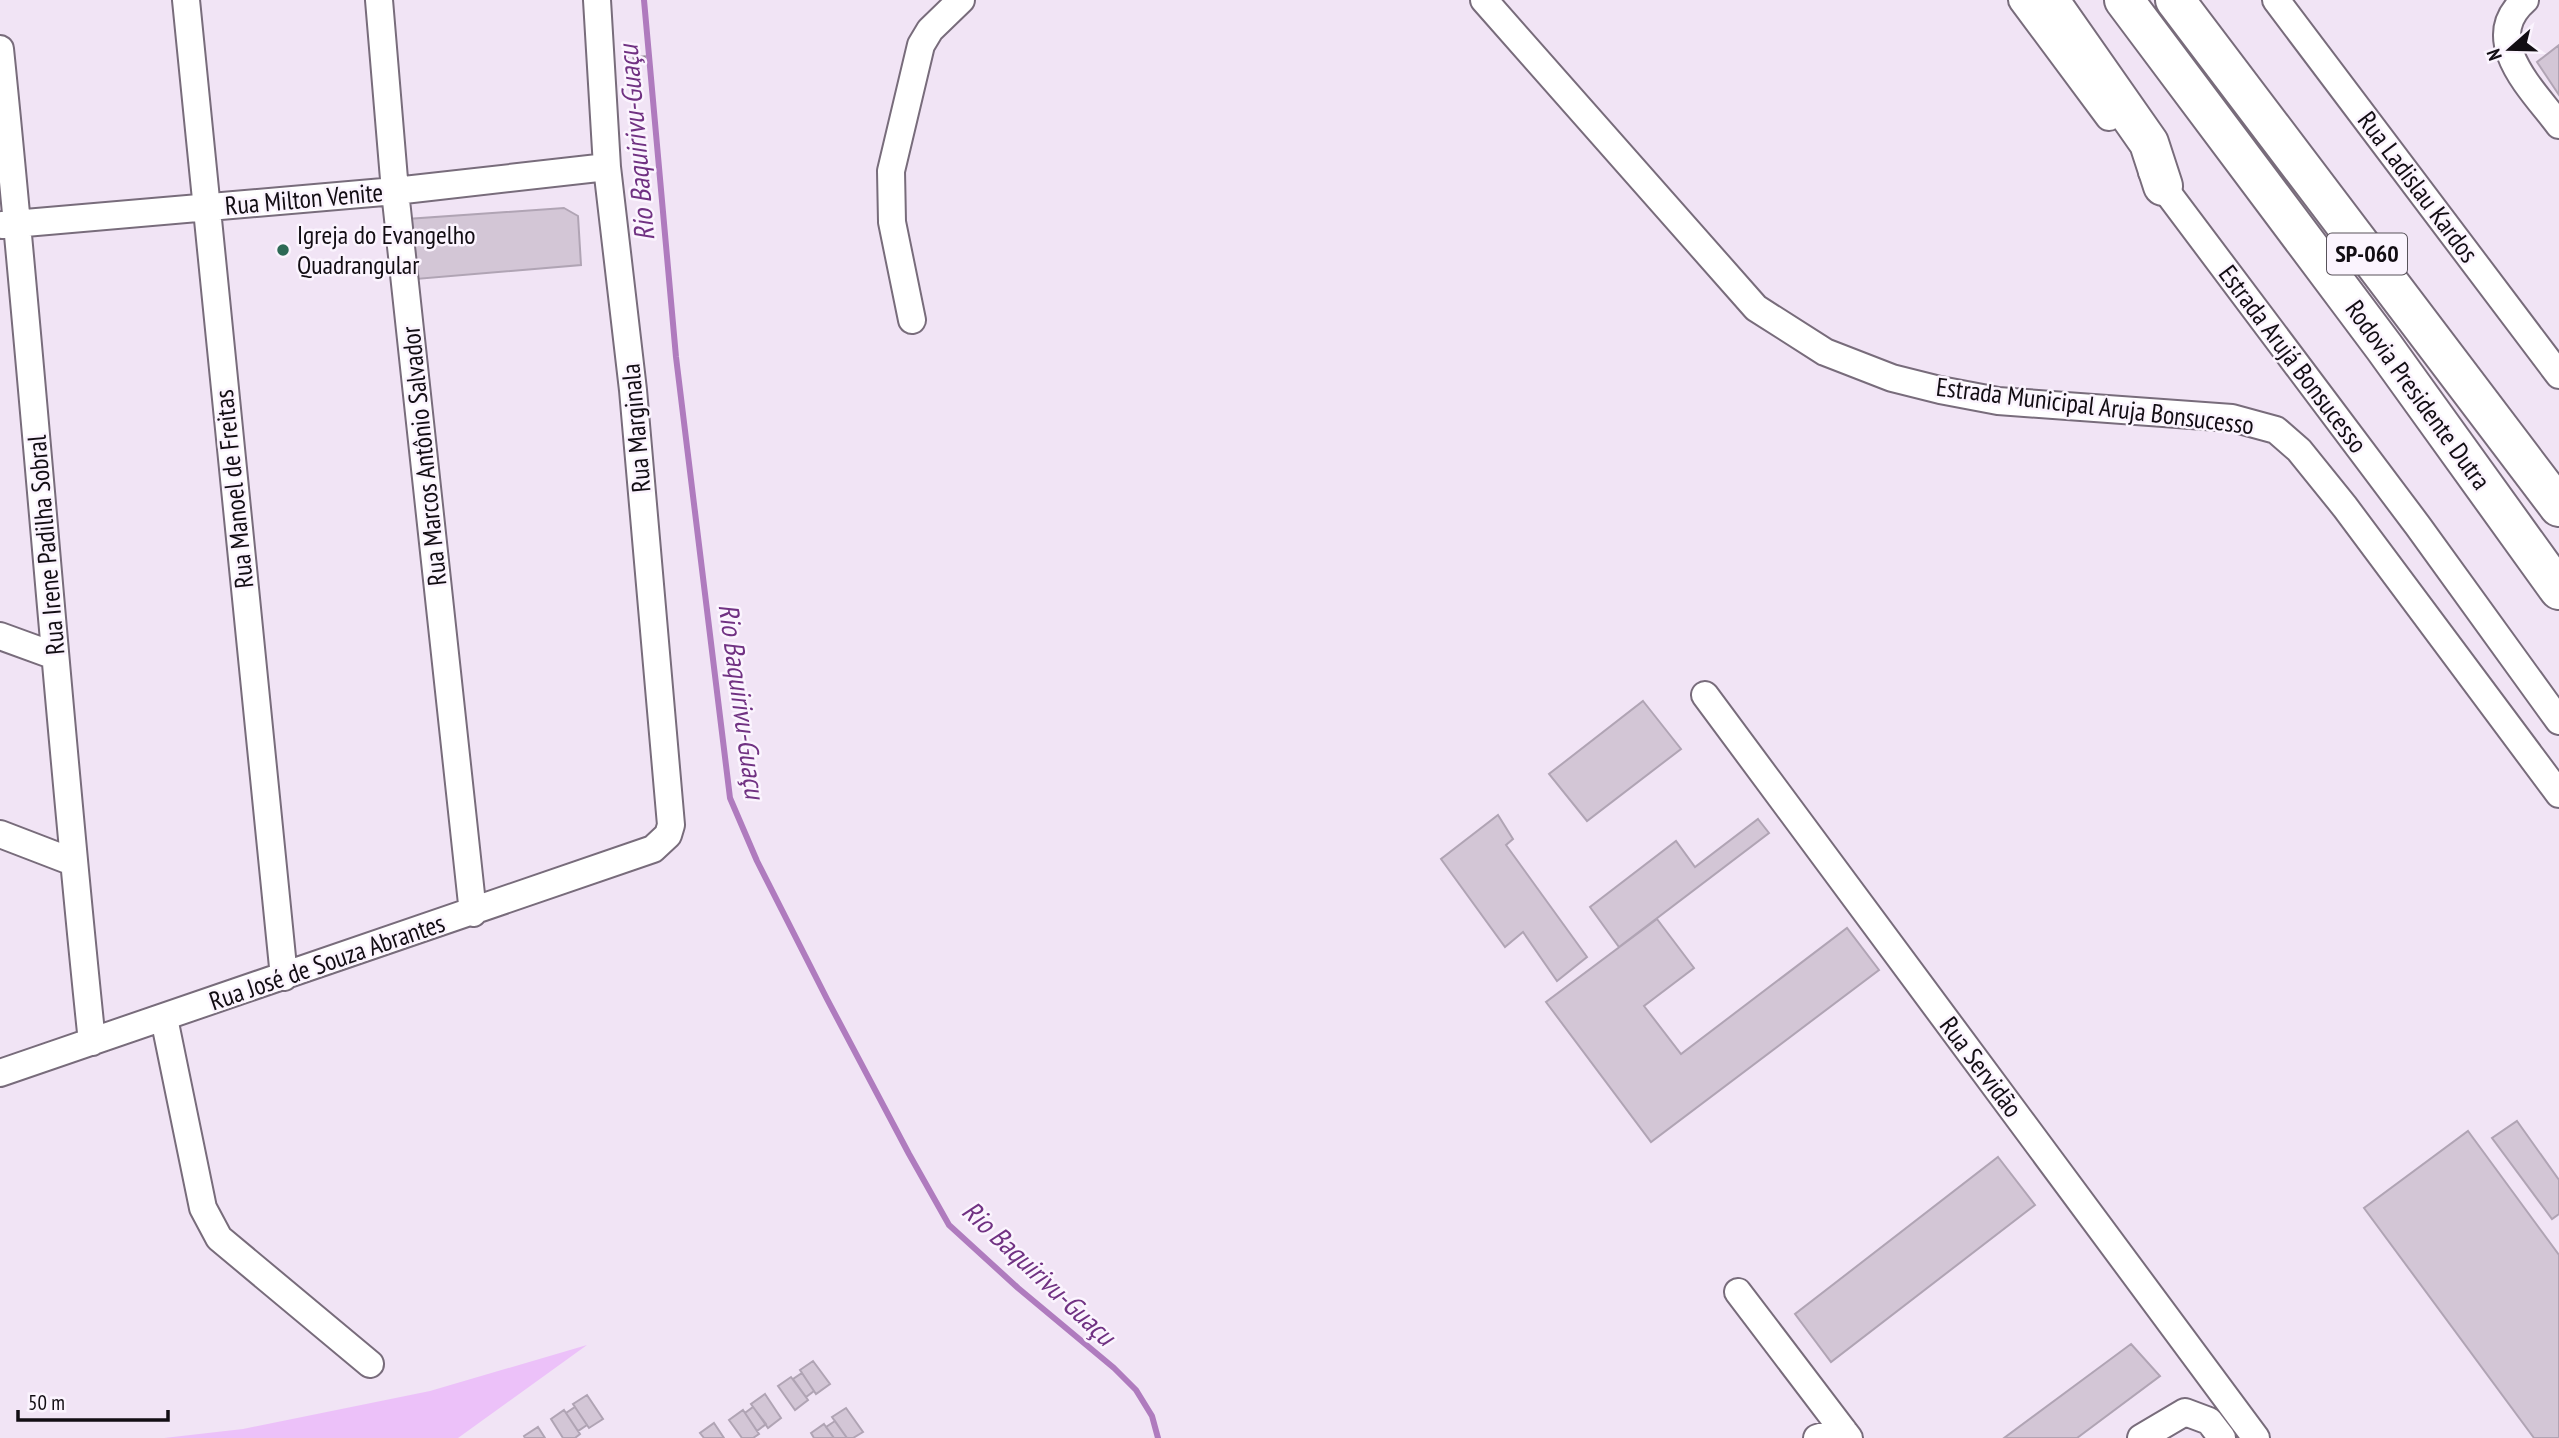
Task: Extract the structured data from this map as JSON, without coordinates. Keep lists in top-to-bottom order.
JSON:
{
  "streets": {
    "highway": ["SP-060", "Rodovia Presidente Dutra"],
    "street": [
      "Rua Ladislau Kardos",
      "Rua Milton Venite",
      "Estrada Arujá Bonsucesso",
      "Estrada Municipal Aruja Bonsucesso",
      "Rua Marginala",
      "Rua Marcos Antônio Salvador",
      "Rua Manoel de Freitas",
      "Rua Irene Padilha Sobral",
      "Rua José de Souza Abrantes",
      "Rua Servidão"
    ]
  },
  "crossings": [
    ["Rua Milton Venite", "Rua Marginala"],
    ["Rua Milton Venite", "Rua Marcos Antônio Salvador"],
    ["Rua Milton Venite", "Rua Manoel de Freitas"],
    ["Rua Milton Venite", "Rua Irene Padilha Sobral"],
    ["Rua Marginala", "Rua José de Souza Abrantes"],
    ["Rua Marcos Antônio Salvador", "Rua José de Souza Abrantes"],
    ["Rua Manoel de Freitas", "Rua José de Souza Abrantes"],
    ["Rua Irene Padilha Sobral", "Rua José de Souza Abrantes"]
  ],
  "water": ["Rio Baquirivu-Guaçu"],
  "places": ["Igreja do Evangelho Quadrangular"],
  "scale_bar": "50 m",
  "north": "left"
}
